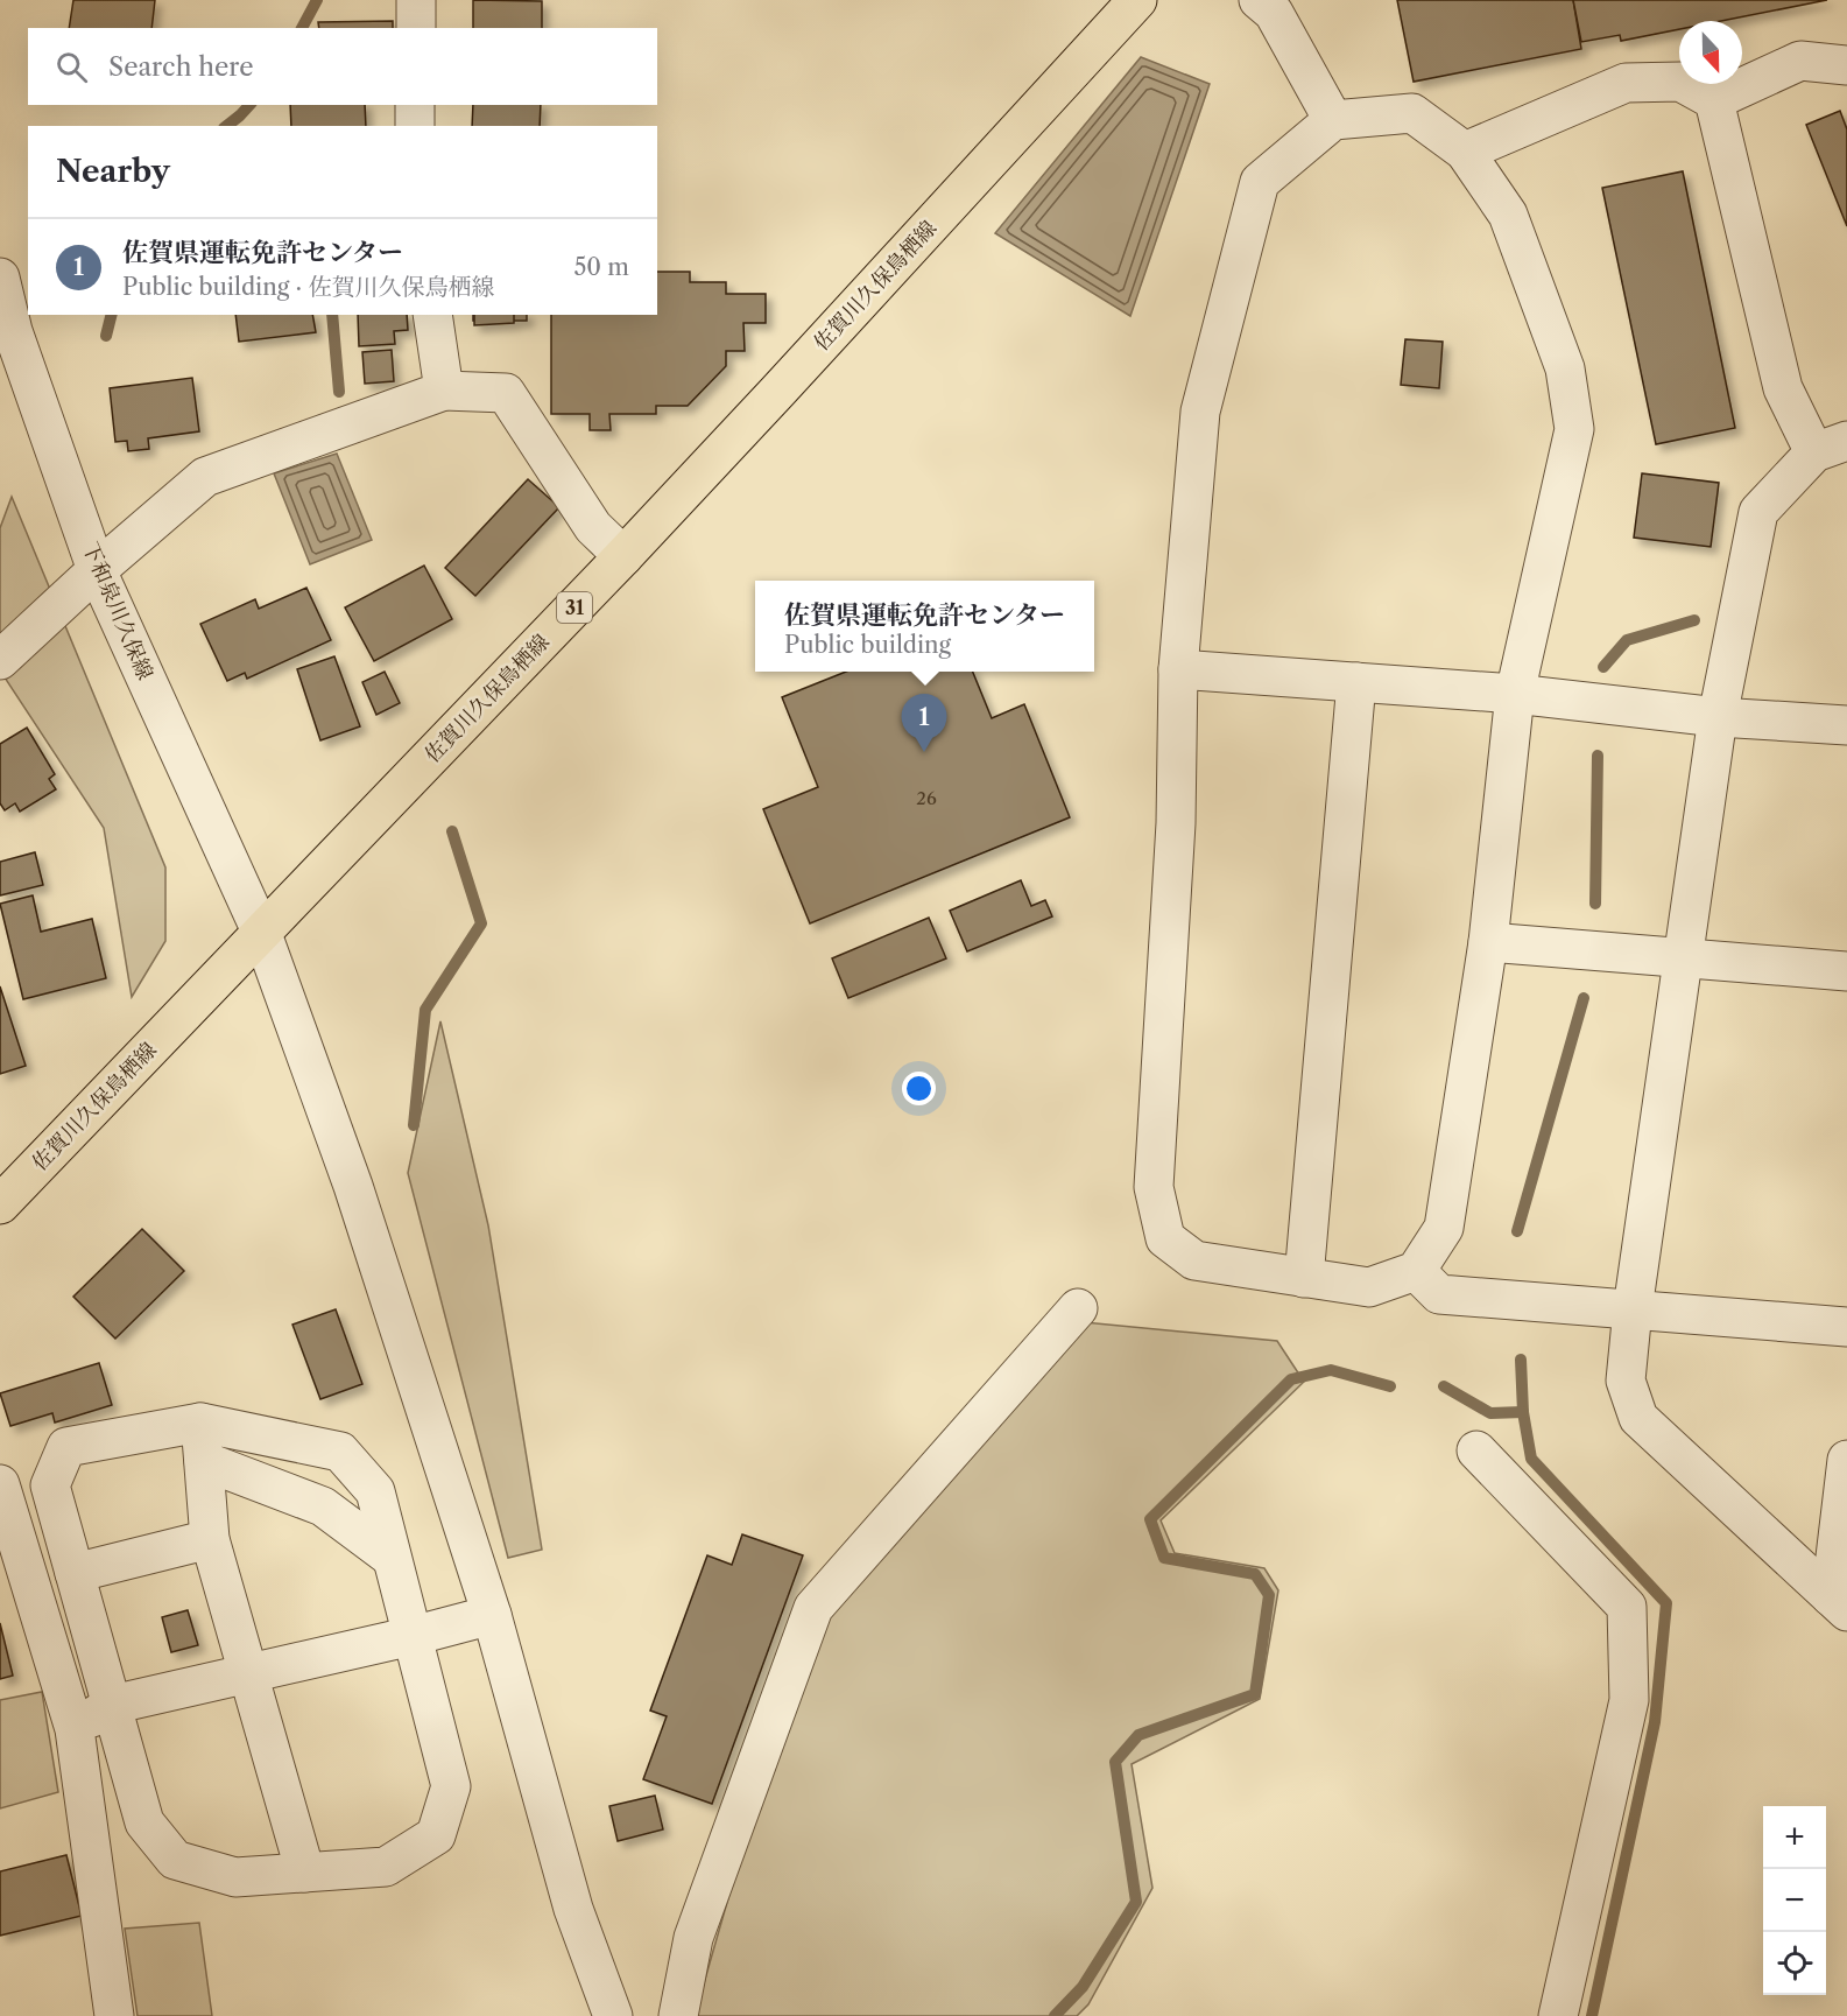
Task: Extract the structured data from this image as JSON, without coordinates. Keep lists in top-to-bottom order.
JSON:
{
  "streets": {
    "main road": ["佐賀川久保鳥栖線", "31"],
    "street": ["下和泉川久保線"]
  },
  "crossings": [
    ["佐賀川久保鳥栖線", "下和泉川久保線"]
  ],
  "house_numbers": ["26"],
  "north": "bottom",
  "page": {
    "search": "Search here",
    "heading": "Nearby",
    "list": [
      {
        "mark": "1",
        "name": "佐賀県運転免許センター",
        "note": "Public building · 佐賀川久保鳥栖線",
        "value": "50 m"
      }
    ],
    "popup": ["佐賀県運転免許センター", "Public building"],
    "pins": "1",
    "map_buttons": ["+", "−"]
  }
}
